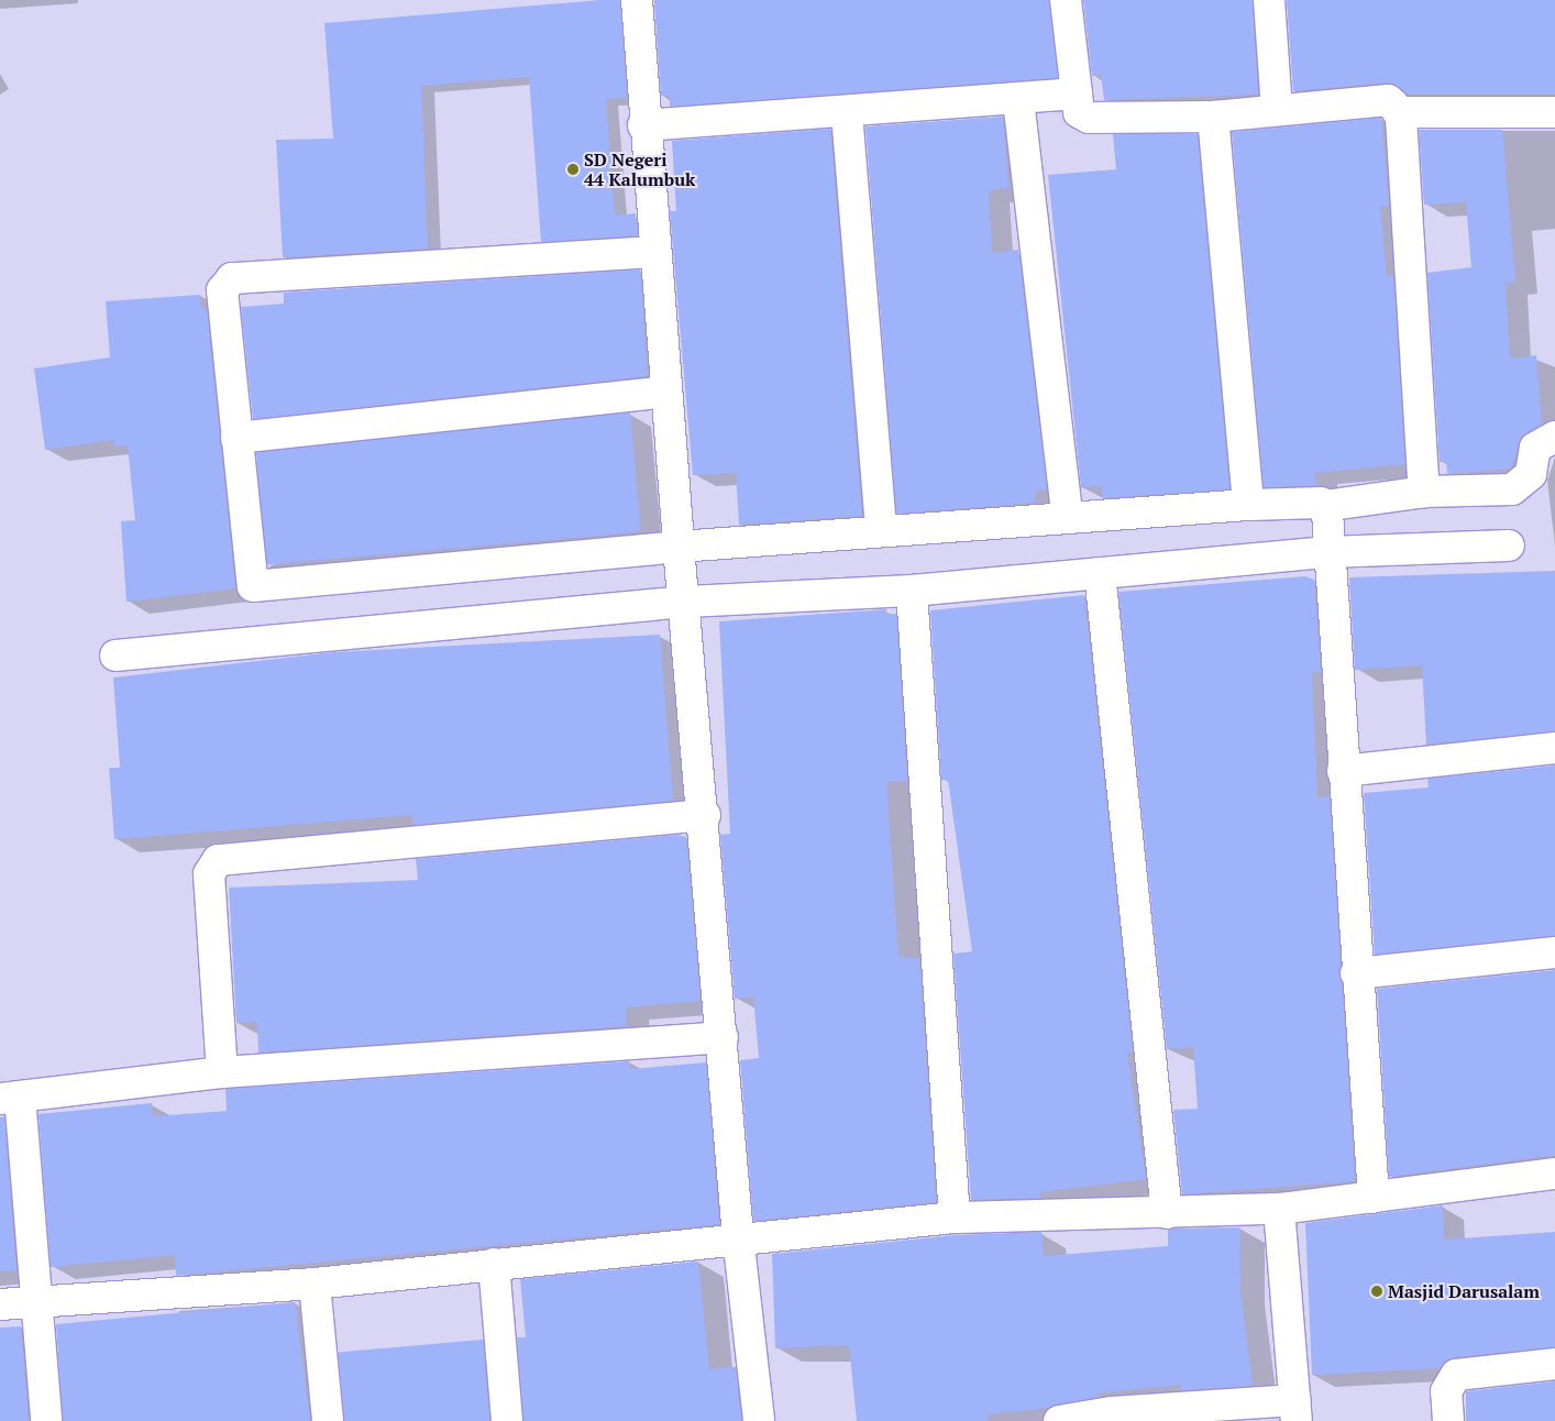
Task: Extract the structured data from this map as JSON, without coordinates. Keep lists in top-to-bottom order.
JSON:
{
  "places": ["SD Negeri 44 Kalumbuk", "Masjid Darusalam"]
}
